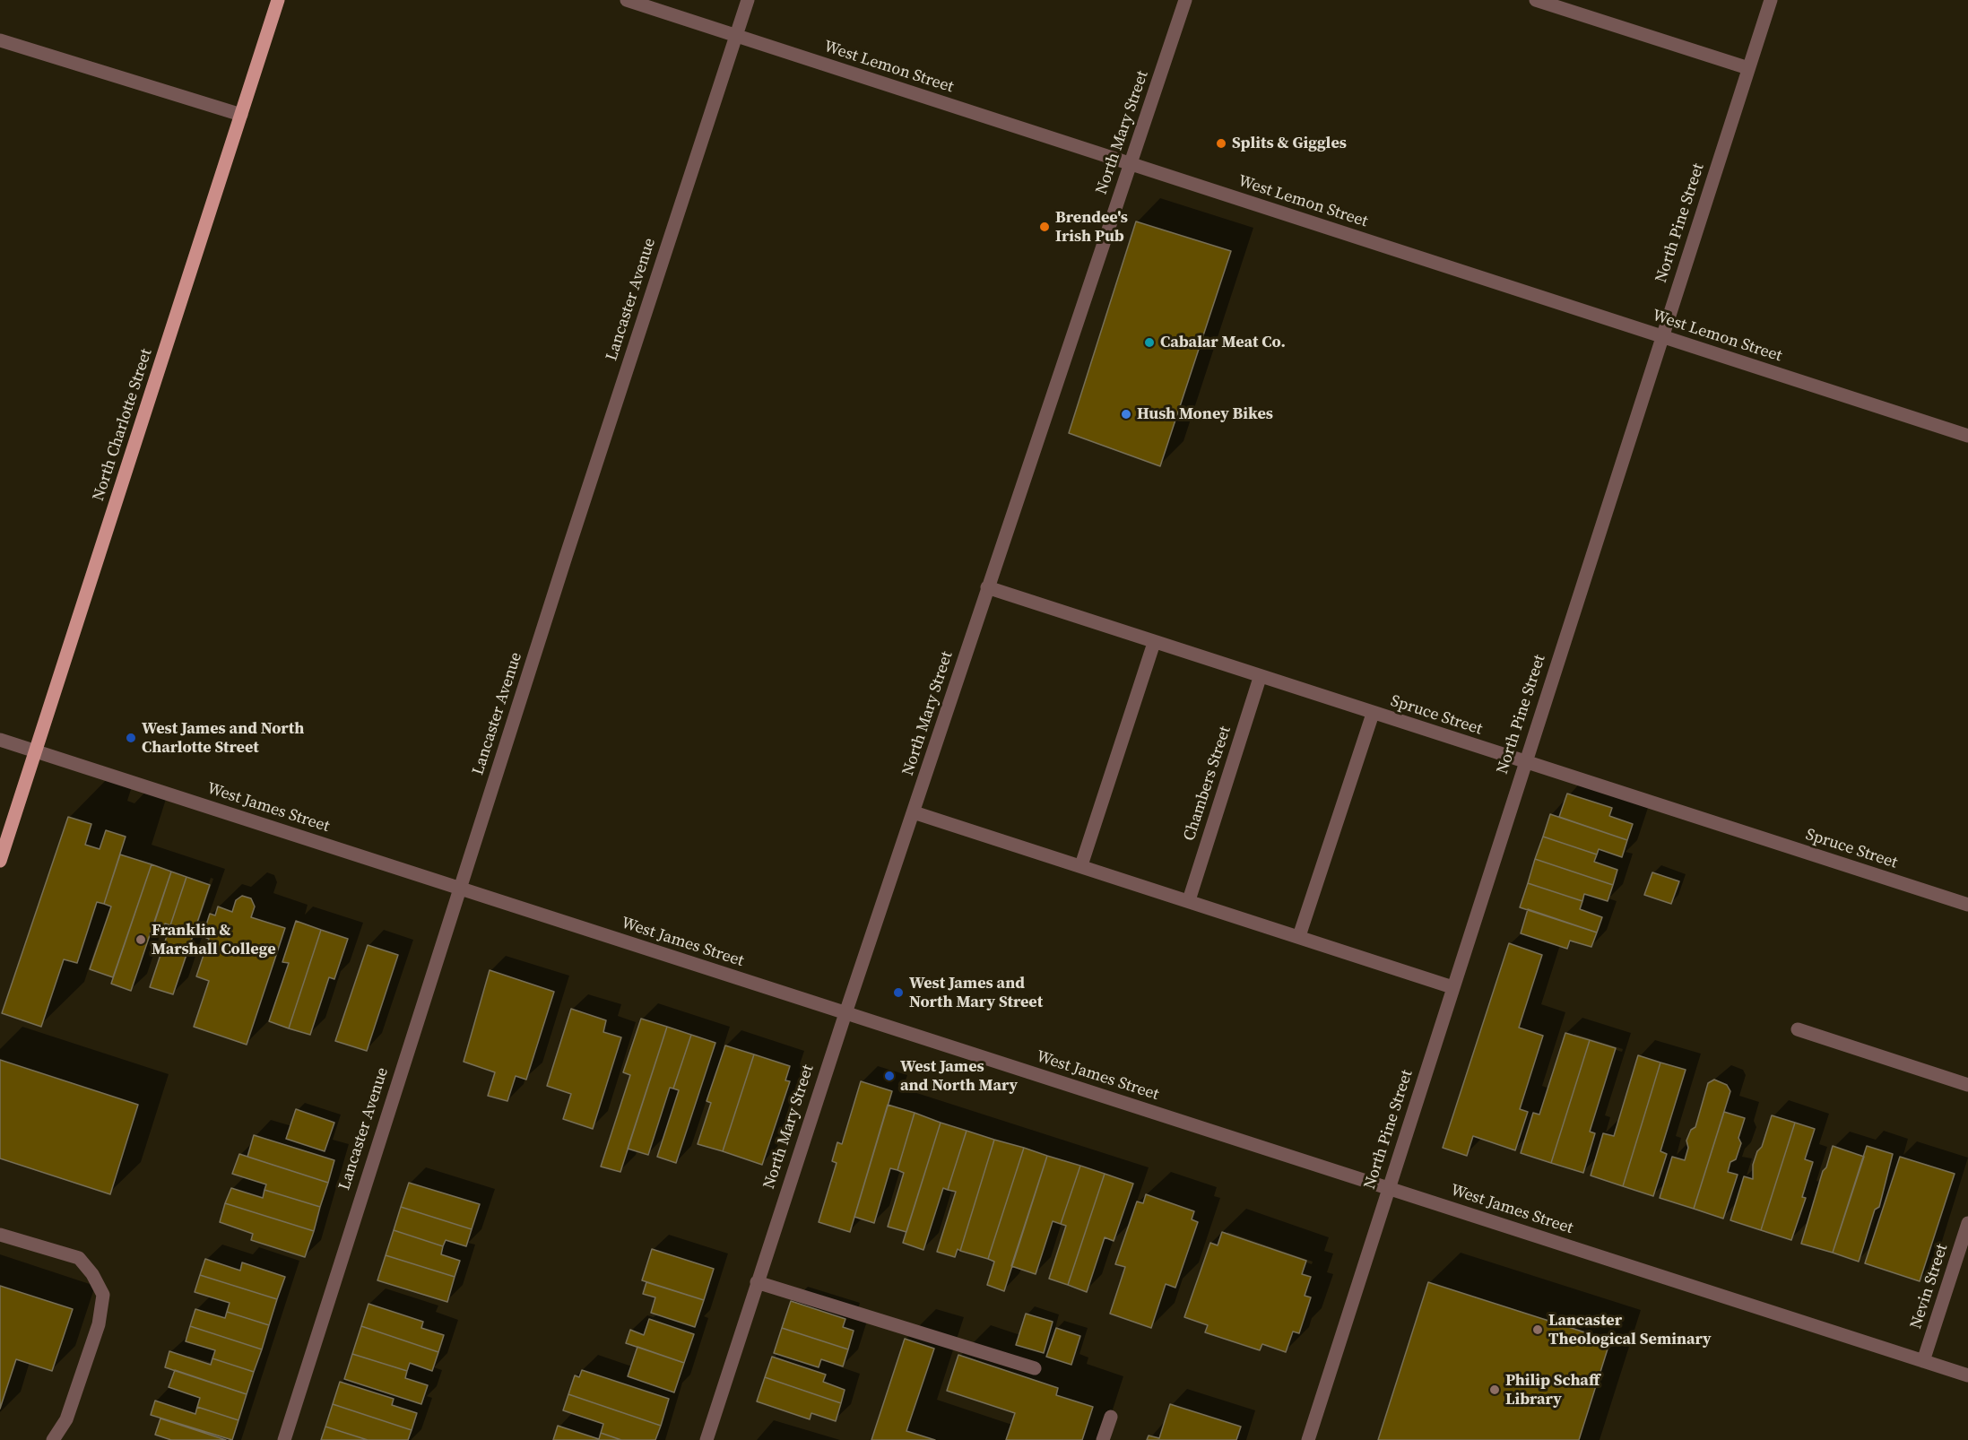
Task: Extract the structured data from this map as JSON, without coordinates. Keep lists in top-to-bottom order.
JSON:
{
  "streets": {
    "main road": ["North Charlotte Street"],
    "street": [
      "West Lemon Street",
      "North Mary Street",
      "North Pine Street",
      "Lancaster Avenue",
      "Spruce Street",
      "Chambers Street",
      "West James Street",
      "Nevin Street"
    ]
  },
  "crossings": [
    ["West Lemon Street", "North Mary Street"],
    ["West Lemon Street", "North Pine Street"],
    ["West Lemon Street", "Lancaster Avenue"],
    ["North Mary Street", "Spruce Street"],
    ["North Mary Street", "West James Street"],
    ["North Pine Street", "Spruce Street"],
    ["North Pine Street", "West James Street"],
    ["Lancaster Avenue", "West James Street"],
    ["North Charlotte Street", "West James Street"],
    ["Spruce Street", "Chambers Street"],
    ["West James Street", "Nevin Street"]
  ],
  "places": [
    "Splits & Giggles",
    "Brendee's Irish Pub",
    "Cabalar Meat Co.",
    "Hush Money Bikes",
    "West James and North Charlotte Street",
    "Franklin & Marshall College",
    "West James and North Mary Street",
    "West James and North Mary",
    "Lancaster Theological Seminary",
    "Philip Schaff Library"
  ]
}
